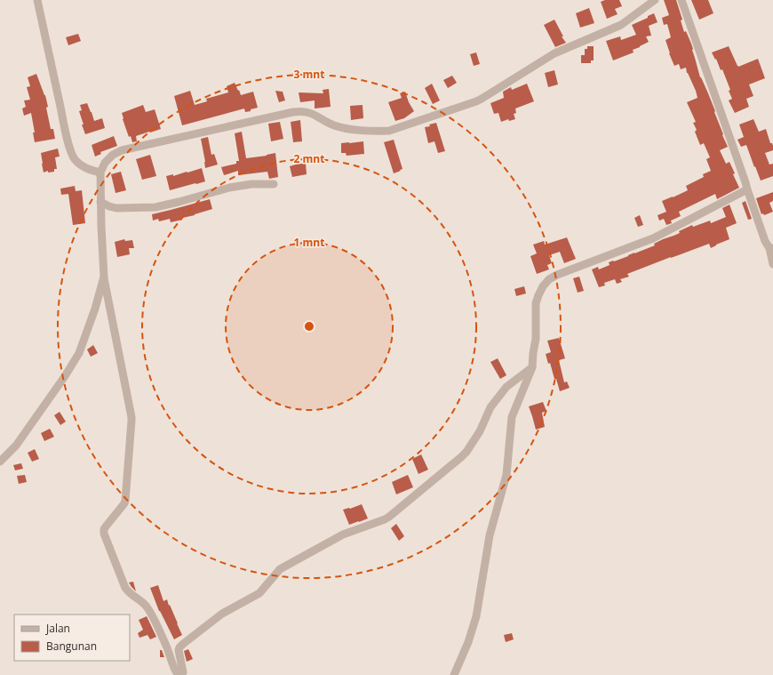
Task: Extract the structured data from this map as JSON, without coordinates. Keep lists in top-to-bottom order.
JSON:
{
  "legend": ["Jalan", "Bangunan"],
  "rings": ["3 mnt", "2 mnt", "1 mnt"]
}
